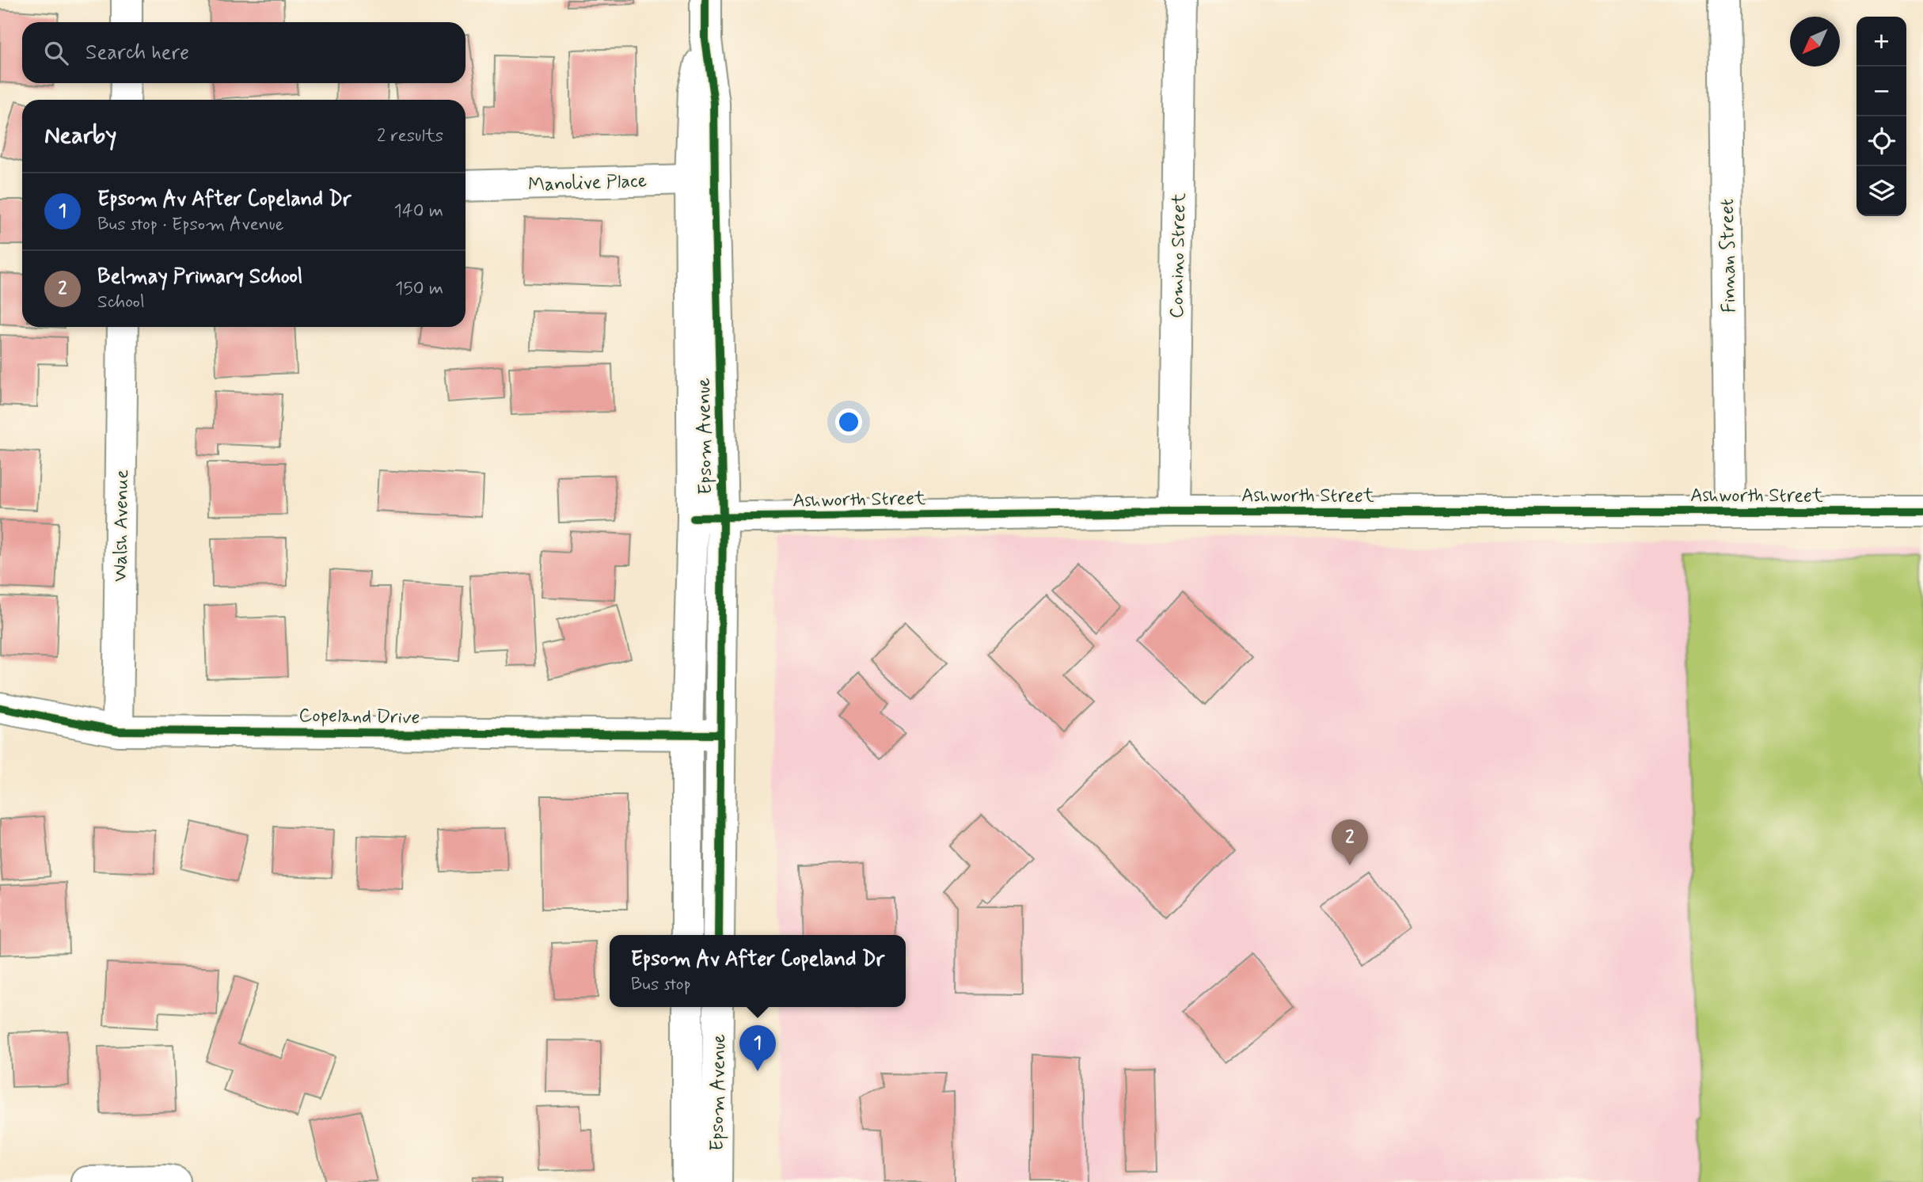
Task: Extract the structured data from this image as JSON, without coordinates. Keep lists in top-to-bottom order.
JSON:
{
  "streets": {
    "street": [
      "Manolive Place",
      "Comino Street",
      "Finnan Street",
      "Epsom Avenue",
      "Ashworth Street",
      "Walsh Avenue",
      "Copeland Drive"
    ]
  },
  "crossings": [
    ["Manolive Place", "Epsom Avenue"],
    ["Comino Street", "Ashworth Street"],
    ["Finnan Street", "Ashworth Street"],
    ["Epsom Avenue", "Ashworth Street"],
    ["Epsom Avenue", "Copeland Drive"],
    ["Walsh Avenue", "Copeland Drive"]
  ],
  "north": "bottom left",
  "page": {
    "map_buttons": ["+", "−"],
    "search": "Search here",
    "heading": ["Nearby", "2 results"],
    "list": [
      {
        "mark": "1",
        "name": "Epsom Av After Copeland Dr",
        "note": "Bus stop · Epsom Avenue",
        "value": "140 m"
      },
      {
        "mark": "2",
        "name": "Belmay Primary School",
        "note": "School",
        "value": "150 m"
      }
    ],
    "pins": ["2", "1"],
    "popup": ["Epsom Av After Copeland Dr", "Bus stop"]
  }
}
